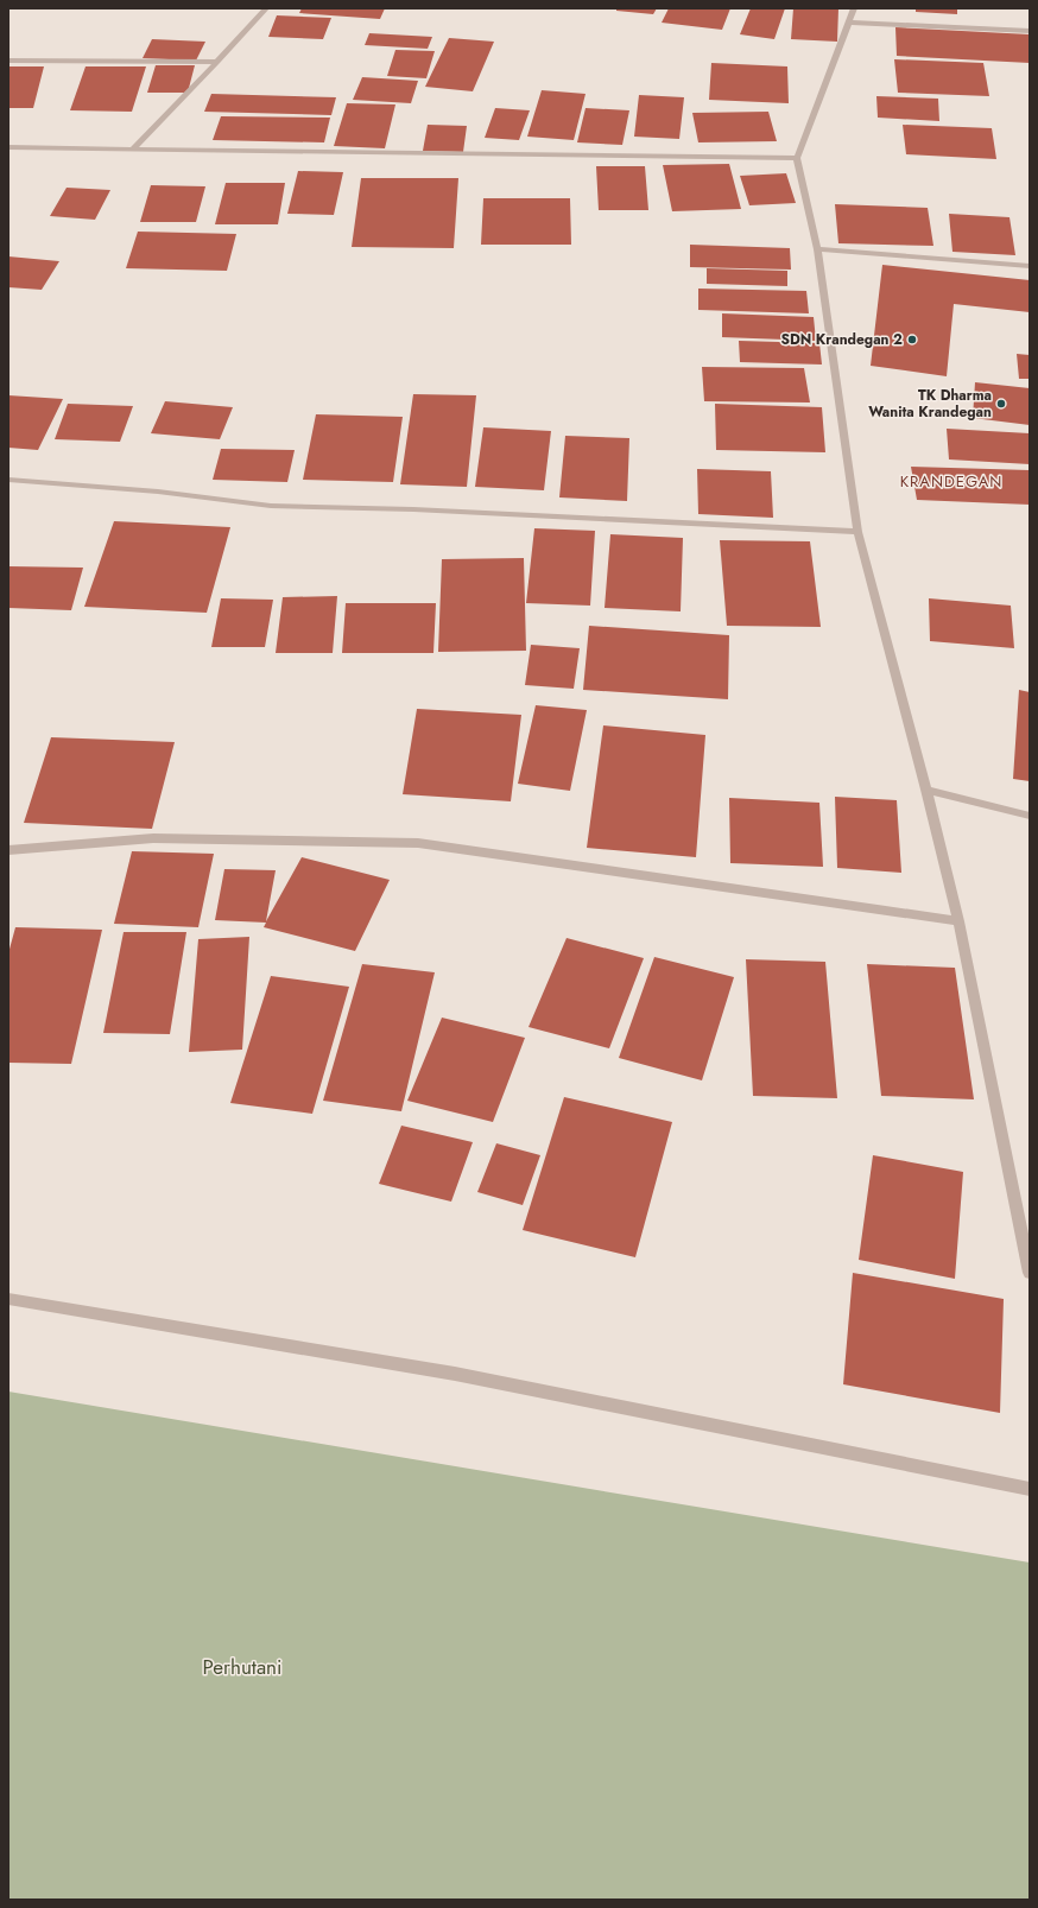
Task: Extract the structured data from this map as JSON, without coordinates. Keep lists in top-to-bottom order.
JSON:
{
  "districts": ["KRANDEGAN"],
  "parks": ["Perhutani"],
  "places": ["SDN Krandegan 2", "TK Dharma Wanita Krandegan"]
}
